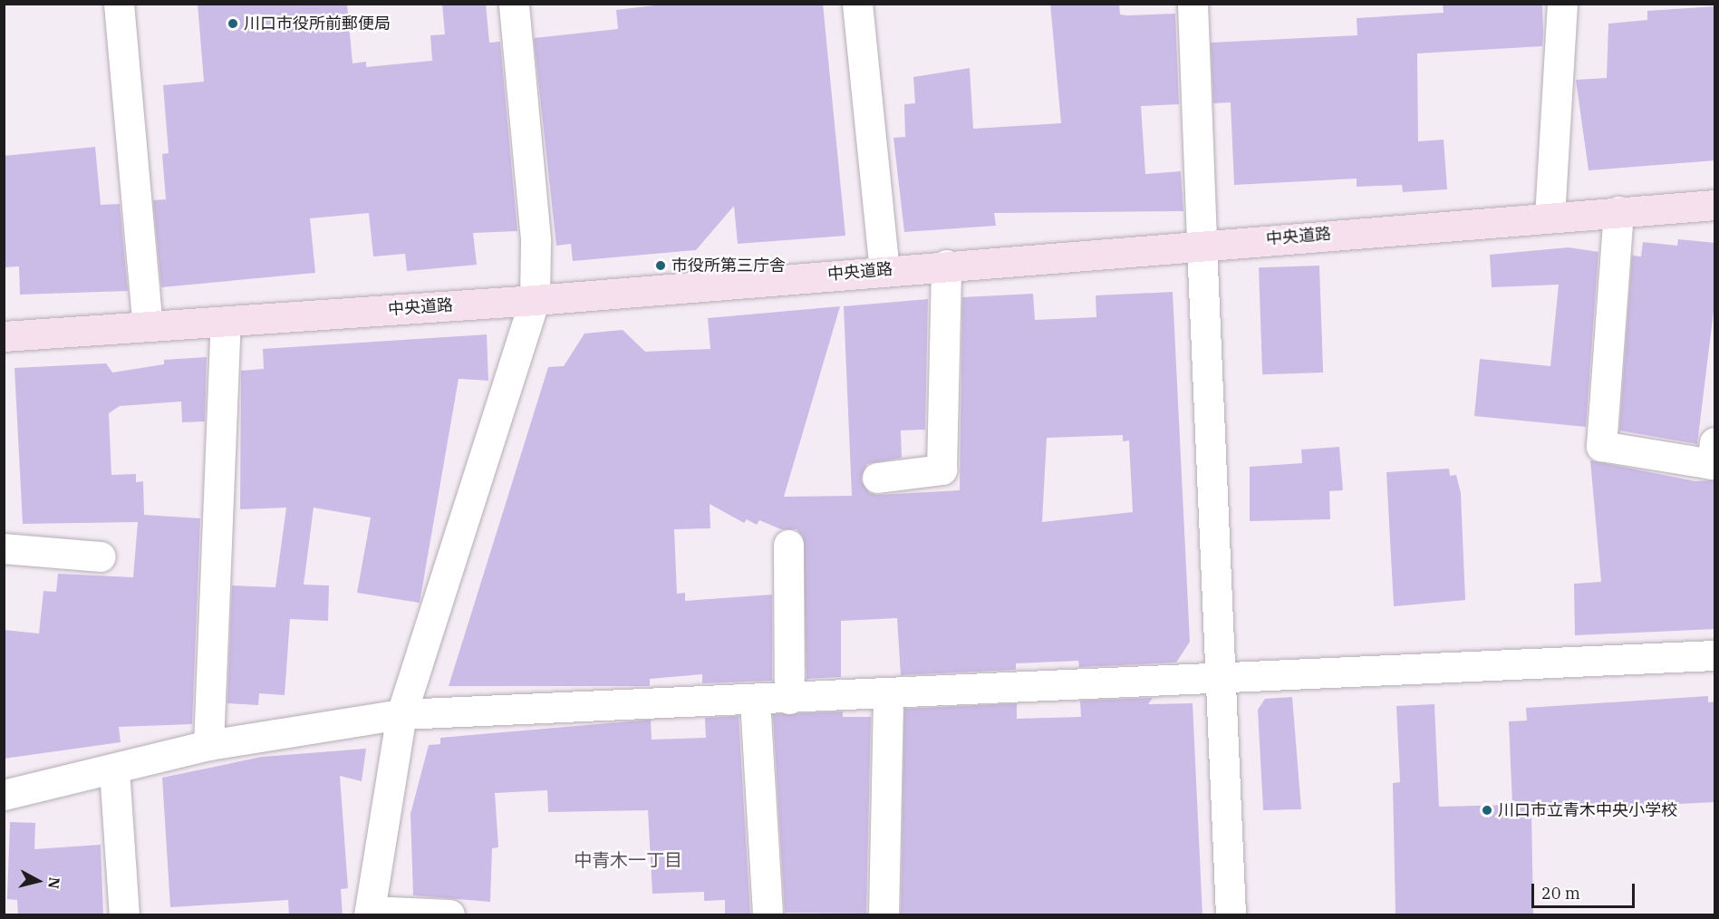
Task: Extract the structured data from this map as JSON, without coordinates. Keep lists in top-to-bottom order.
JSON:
{
  "streets": {
    "main road": ["中央道路"]
  },
  "districts": ["中青木一丁目"],
  "places": ["川口市役所前郵便局", "市役所第三庁舎", "川口市立青木中央小学校"],
  "scale_bar": "20 m",
  "north": "right"
}
